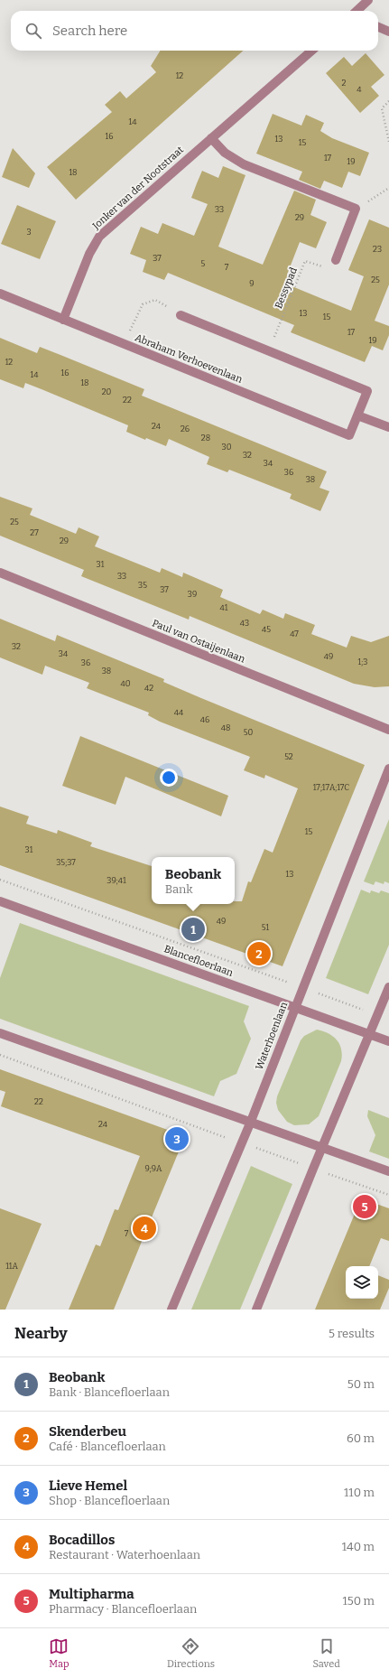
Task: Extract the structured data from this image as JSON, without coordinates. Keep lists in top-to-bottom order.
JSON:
{
  "streets": {
    "street": [
      "Jonker van der Nootstraat",
      "Abraham Verhoevenlaan",
      "Paul van Ostaijenlaan",
      "Blancefloerlaan",
      "Waterhoenlaan"
    ],
    "path": ["Bessypad"]
  },
  "crossings": [
    ["Jonker van der Nootstraat", "Abraham Verhoevenlaan"],
    ["Bessypad", "Abraham Verhoevenlaan"],
    ["Blancefloerlaan", "Waterhoenlaan"]
  ],
  "house_numbers": [
    "12",
    "2",
    "4",
    "14",
    "16",
    "13",
    "15",
    "17",
    "19",
    "18",
    "33",
    "29",
    "3",
    "23",
    "37",
    "5",
    "7",
    "25",
    "9",
    "13",
    "15",
    "17",
    "19",
    "12",
    "16",
    "14",
    "18",
    "20",
    "22",
    "24",
    "26",
    "28",
    "30",
    "32",
    "34",
    "36",
    "38",
    "25",
    "27",
    "29",
    "31",
    "33",
    "35",
    "37",
    "39",
    "41",
    "43",
    "45",
    "47",
    "32",
    "34",
    "49",
    "1;3",
    "36",
    "38",
    "40",
    "42",
    "44",
    "46",
    "48",
    "50",
    "52",
    "17;17A;17C",
    "15",
    "31",
    "35;37",
    "13",
    "39;41",
    "49",
    "51",
    "22",
    "24",
    "9;9A",
    "7",
    "11A"
  ],
  "page": {
    "search": "Search here",
    "popup": ["Beobank", "Bank"],
    "pins": [
      "1",
      "2",
      "3",
      "5",
      "4"
    ],
    "heading": ["Nearby", "5 results"],
    "list": [
      {
        "mark": "1",
        "name": "Beobank",
        "note": "Bank · Blancefloerlaan",
        "value": "50 m"
      },
      {
        "mark": "2",
        "name": "Skenderbeu",
        "note": "Café · Blancefloerlaan",
        "value": "60 m"
      },
      {
        "mark": "3",
        "name": "Lieve Hemel",
        "note": "Shop · Blancefloerlaan",
        "value": "110 m"
      },
      {
        "mark": "4",
        "name": "Bocadillos",
        "note": "Restaurant · Waterhoenlaan",
        "value": "140 m"
      },
      {
        "mark": "5",
        "name": "Multipharma",
        "note": "Pharmacy · Blancefloerlaan",
        "value": "150 m"
      }
    ],
    "nav": ["Map", "Directions", "Saved"]
  }
}
